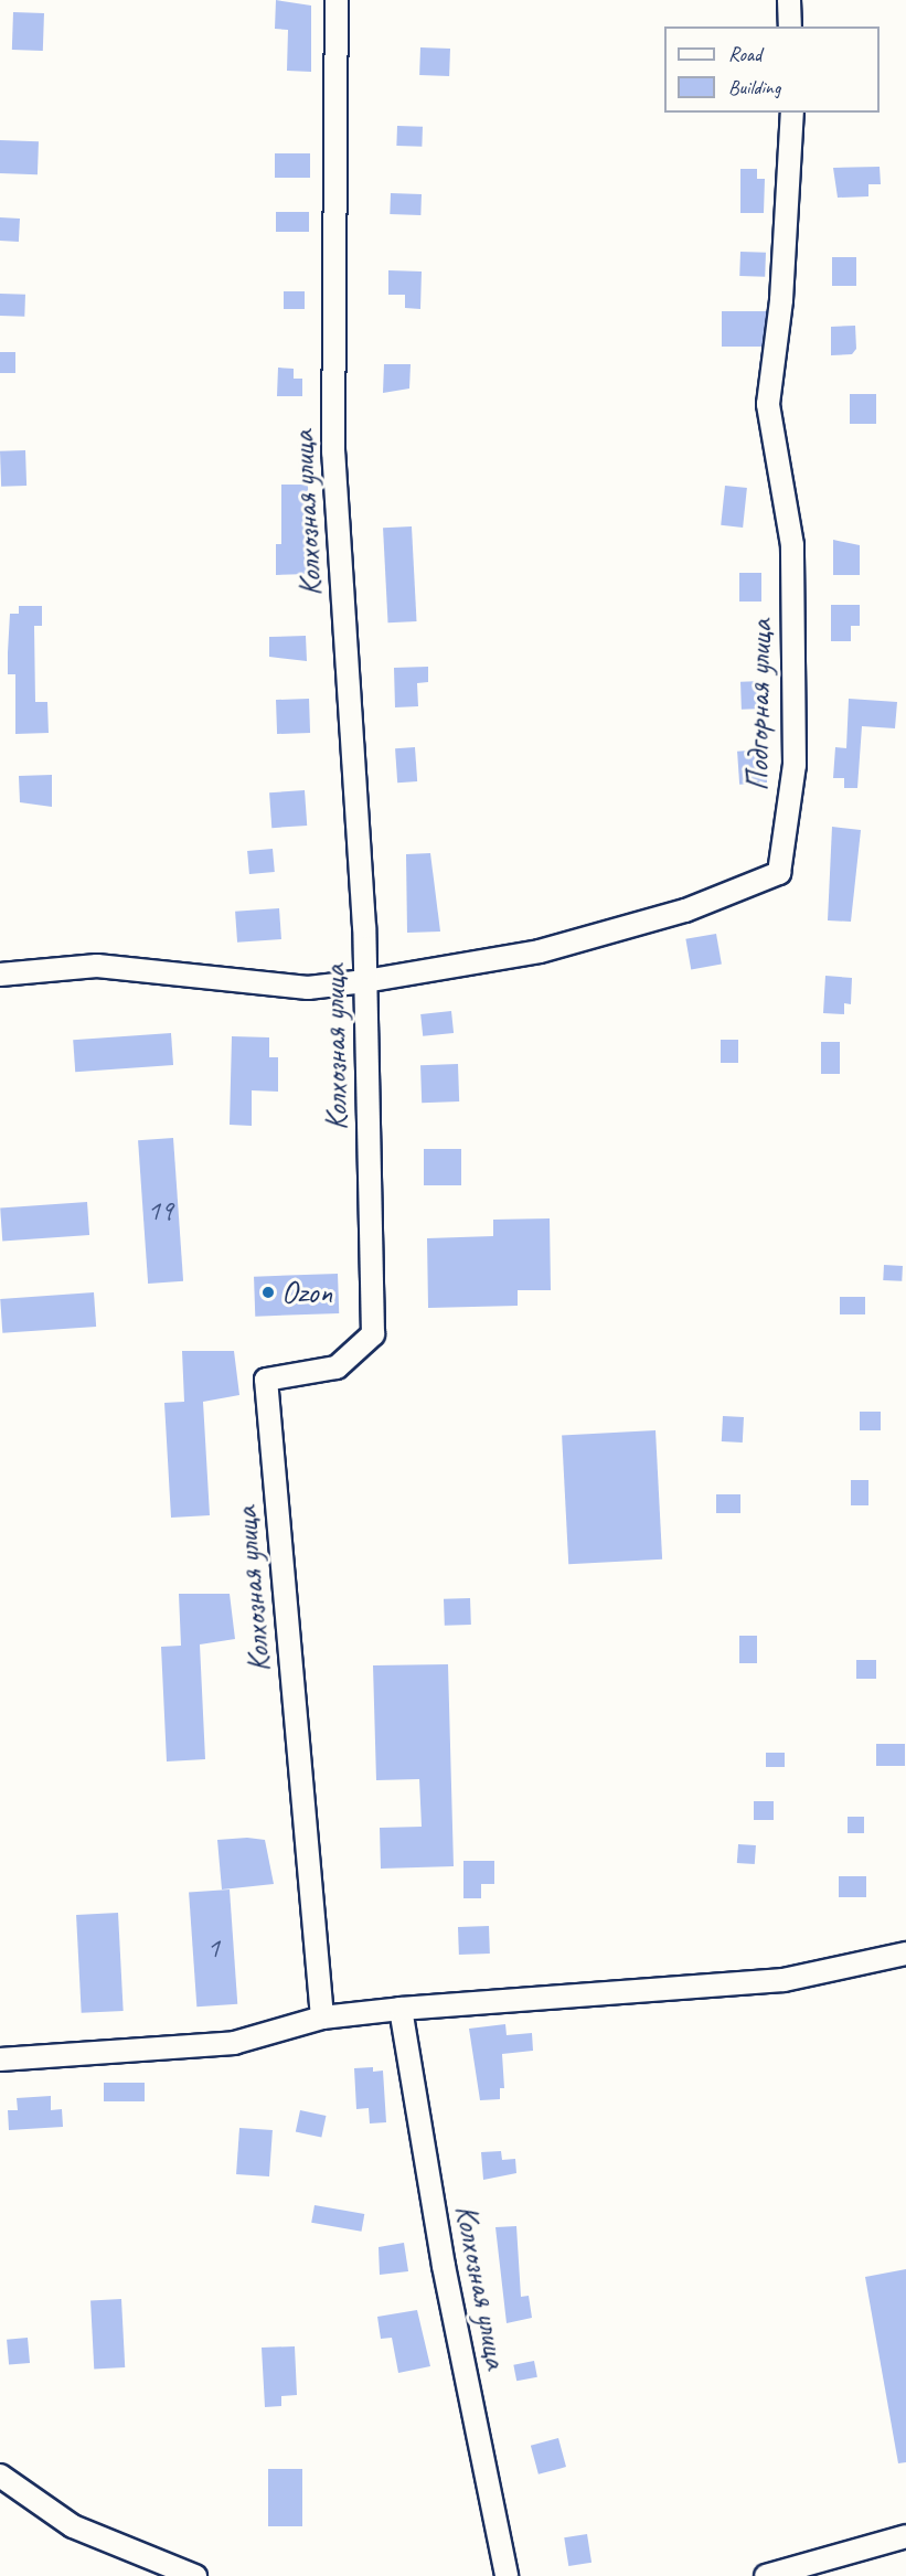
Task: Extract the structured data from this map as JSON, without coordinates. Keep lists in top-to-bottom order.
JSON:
{
  "streets": {
    "street": ["Колхозная улица", "Подгорная улица"]
  },
  "crossings": [
    ["Колхозная улица", "Подгорная улица"]
  ],
  "places": ["Ozon"],
  "house_numbers": ["19", "1"],
  "legend": ["Road", "Building"]
}
